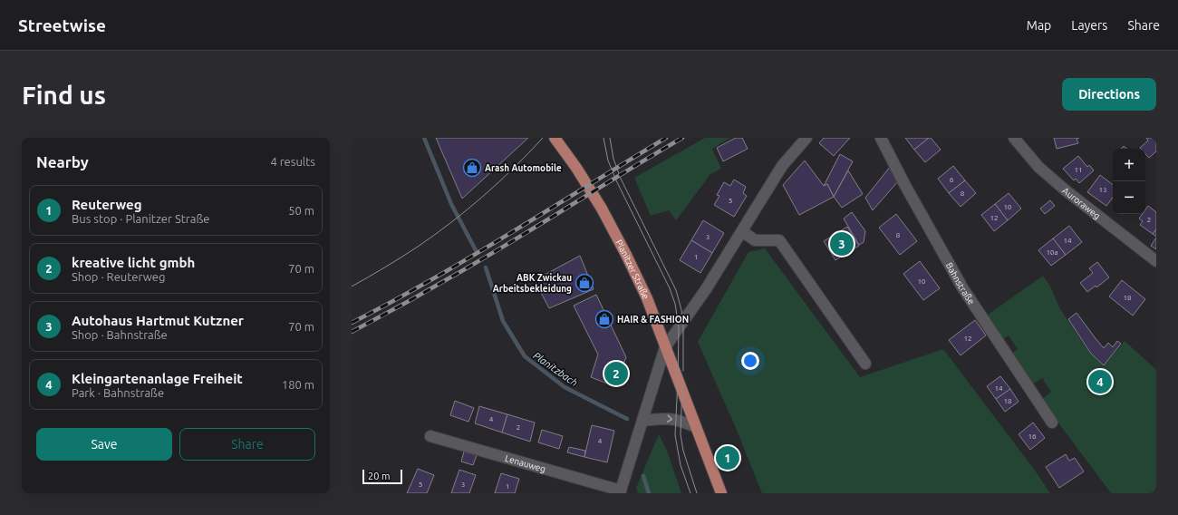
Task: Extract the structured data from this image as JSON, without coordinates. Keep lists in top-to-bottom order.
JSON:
{
  "streets": {
    "main road": ["Planitzer Straße"],
    "street": ["Auroraweg", "Bahnstraße", "Lenauweg"]
  },
  "water": ["Planitzbach"],
  "places": {
    "shop": ["Arash Automobile", "ABK Zwickau Arbeitsbekleidung", "HAIR & FASHION"]
  },
  "house_numbers": [
    "11",
    "6",
    "13",
    "8",
    "5",
    "10",
    "12",
    "2",
    "8",
    "3",
    "14",
    "10a",
    "1",
    "10",
    "18",
    "12",
    "14",
    "18",
    "4",
    "2",
    "16",
    "4",
    "5",
    "3",
    "1"
  ],
  "scale_bar": "20 m",
  "page": {
    "header": "Streetwise",
    "nav": ["Map", "Layers", "Share"],
    "buttons": [
      "Directions",
      ["Save", "Share"]
    ],
    "title": "Find us",
    "heading": ["Nearby", "4 results"],
    "map_buttons": ["+", "−"],
    "list": [
      {
        "mark": "1",
        "name": "Reuterweg",
        "note": "Bus stop · Planitzer Straße",
        "value": "50 m"
      },
      {
        "mark": "2",
        "name": "kreative licht gmbh",
        "note": "Shop · Reuterweg",
        "value": "70 m"
      },
      {
        "mark": "3",
        "name": "Autohaus Hartmut Kutzner",
        "note": "Shop · Bahnstraße",
        "value": "70 m"
      },
      {
        "mark": "4",
        "name": "Kleingartenanlage Freiheit",
        "note": "Park · Bahnstraße",
        "value": "180 m"
      }
    ],
    "pins": [
      "3",
      "2",
      "4",
      "1"
    ],
    "scale": "20 m"
  }
}
